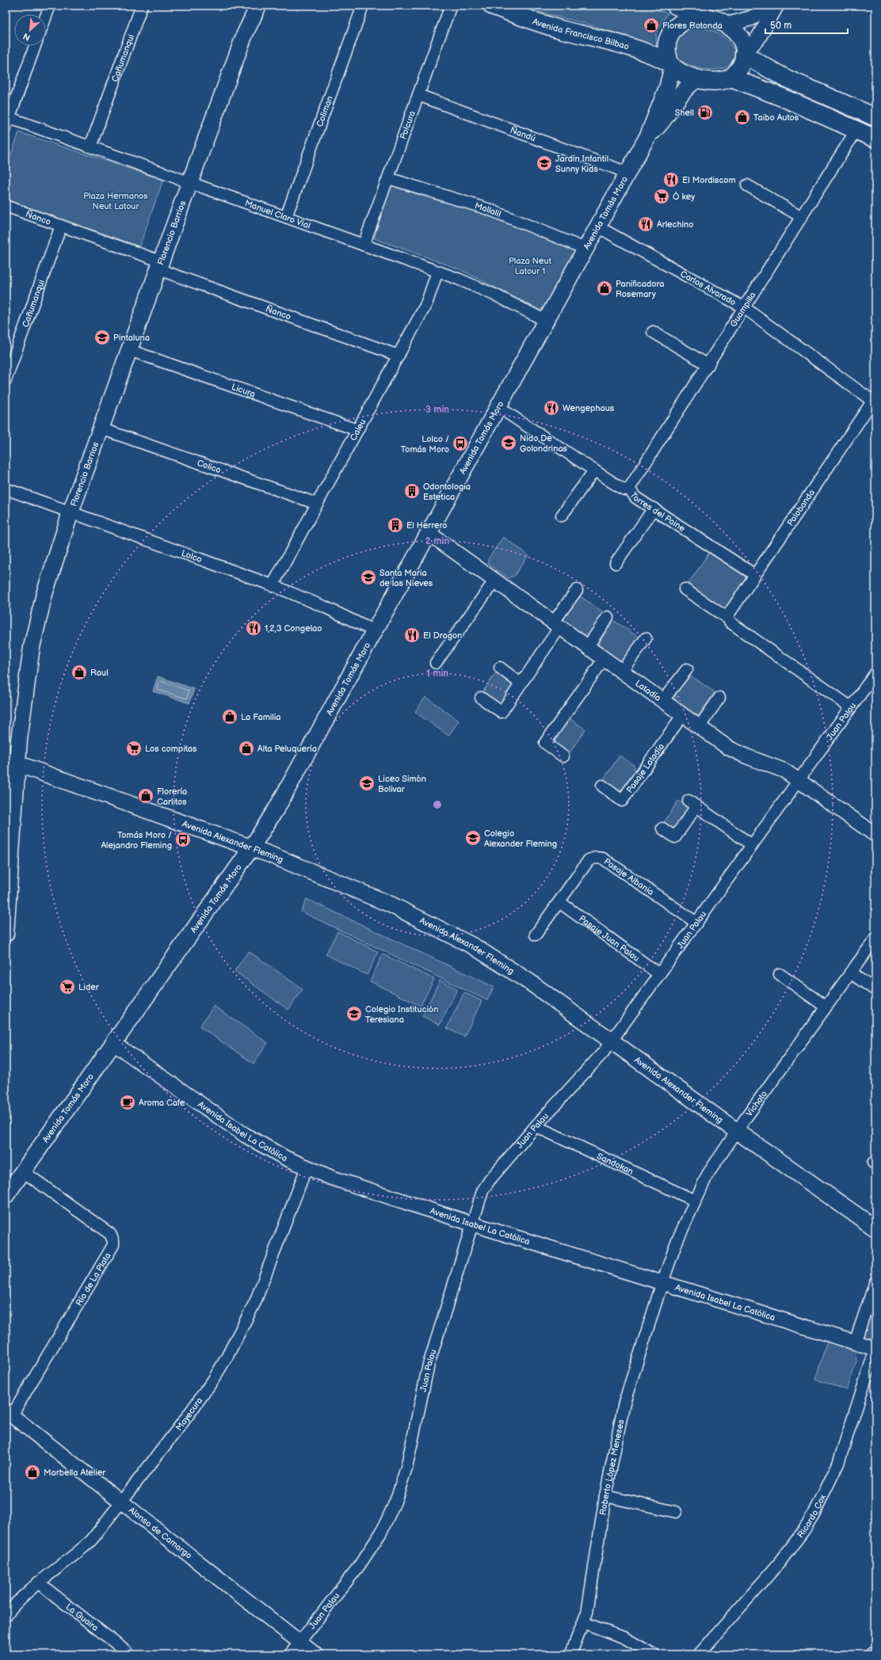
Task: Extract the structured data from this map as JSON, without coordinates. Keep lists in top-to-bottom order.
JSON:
{
  "streets": {
    "main road": [
      "Avenida Francisco Bilbao",
      "Avenida Tomás Moro",
      "Florencio Barrios",
      "Avenida Alexander Fleming"
    ],
    "street": [
      "Cañumanqui",
      "Coliman",
      "Polcura",
      "Ñandú",
      "Mallalil",
      "Manuel Claro Vial",
      "Ñanco",
      "Carlos Alvarado",
      "Guampilla",
      "Licura",
      "Caleu",
      "Colico",
      "Polobanda",
      "Torres del Paine",
      "Lolco",
      "Latadía",
      "Juan Palau",
      "Pasaje Latadía",
      "Pasaje Albania",
      "Pasaje Juan Palau",
      "Vichato",
      "Avenida Isabel La Católica",
      "Sandokan",
      "Río de La Plata",
      "Mayecura",
      "Roberto López Meneses",
      "Ricardo Cox",
      "Alonso de Camargo",
      "La Guaira"
    ]
  },
  "crossings": [
    ["Avenida Francisco Bilbao", "Avenida Tomás Moro"],
    ["Cañumanqui", "Manuel Claro Vial"],
    ["Cañumanqui", "Ñanco"],
    ["Coliman", "Manuel Claro Vial"],
    ["Polcura", "Ñandú"],
    ["Polcura", "Mallalil"],
    ["Polcura", "Manuel Claro Vial"],
    ["Ñandú", "Avenida Tomás Moro"],
    ["Mallalil", "Avenida Tomás Moro"],
    ["Avenida Tomás Moro", "Manuel Claro Vial"],
    ["Avenida Tomás Moro", "Carlos Alvarado"],
    ["Avenida Tomás Moro", "Torres del Paine"],
    ["Avenida Tomás Moro", "Lolco"],
    ["Avenida Tomás Moro", "Latadía"],
    ["Avenida Tomás Moro", "Avenida Alexander Fleming"],
    ["Avenida Tomás Moro", "Avenida Isabel La Católica"],
    ["Avenida Tomás Moro", "Río de La Plata"],
    ["Manuel Claro Vial", "Florencio Barrios"],
    ["Manuel Claro Vial", "Caleu"],
    ["Ñanco", "Florencio Barrios"],
    ["Ñanco", "Caleu"],
    ["Florencio Barrios", "Licura"],
    ["Florencio Barrios", "Colico"],
    ["Florencio Barrios", "Lolco"],
    ["Florencio Barrios", "Avenida Alexander Fleming"],
    ["Carlos Alvarado", "Guampilla"],
    ["Carlos Alvarado", "Polobanda"],
    ["Guampilla", "Torres del Paine"],
    ["Licura", "Caleu"],
    ["Caleu", "Colico"],
    ["Caleu", "Lolco"],
    ["Polobanda", "Torres del Paine"],
    ["Latadía", "Juan Palau"],
    ["Latadía", "Pasaje Latadía"],
    ["Juan Palau", "Avenida Alexander Fleming"],
    ["Juan Palau", "Pasaje Albania"],
    ["Juan Palau", "Pasaje Juan Palau"],
    ["Juan Palau", "Avenida Isabel La Católica"],
    ["Juan Palau", "Sandokan"],
    ["Juan Palau", "Alonso de Camargo"],
    ["Avenida Alexander Fleming", "Vichato"],
    ["Pasaje Albania", "Pasaje Juan Palau"],
    ["Vichato", "Avenida Isabel La Católica"],
    ["Vichato", "Sandokan"],
    ["Vichato", "Roberto López Meneses"],
    ["Avenida Isabel La Católica", "Mayecura"],
    ["Avenida Isabel La Católica", "Roberto López Meneses"],
    ["Avenida Isabel La Católica", "Ricardo Cox"],
    ["Río de La Plata", "Alonso de Camargo"],
    ["Mayecura", "Alonso de Camargo"],
    ["Mayecura", "La Guaira"]
  ],
  "parks": ["Plaza Hermanos Neut Latour", "Plaza Neut Latour 1"],
  "places": {
    "shop": [
      "Flores Rotonda",
      "Taibo Autos",
      "Panificadora Rosemary",
      "Raul",
      "La Familia",
      "Alta Peluquería",
      "Florería Carlitos",
      "Marbella Atelier"
    ],
    "fuel station": ["Shell"],
    "school or university": [
      "Jardín Infantil Sunny Kids",
      "Pintaluna",
      "Nido De Golondrinas",
      "Santa Maria de las Nieves",
      "Liceo Simón Bolivar",
      "Colegio Alexander Fleming",
      "Colegio Institución Teresiana"
    ],
    "restaurant": [
      "El Mordiscom",
      "Arlechino",
      "Wengephaus",
      "1,2,3 Congelao",
      "El Dragon"
    ],
    "supermarket": ["Ó key", "Los compitas", "Lider"],
    "bus stop": ["Lolco / Tomás Moro", "Tomás Moro / Alejandro Fleming"],
    "building": ["Odontologia Estetica", "El Herrero"],
    "cafe": ["Aroma Cafe"]
  },
  "scale_bar": "50 m",
  "north": "bottom left",
  "rings": ["3 min", "2 min", "1 min"]
}
